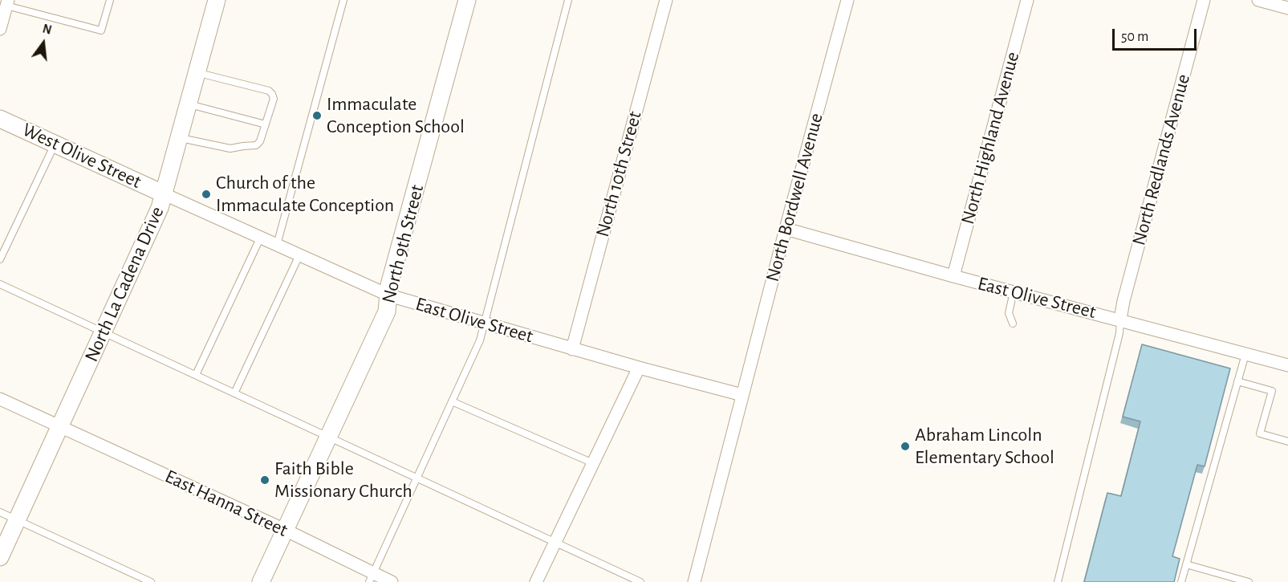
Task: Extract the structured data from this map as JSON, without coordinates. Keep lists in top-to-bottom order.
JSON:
{
  "streets": {
    "street": [
      "North Highland Avenue",
      "West Olive Street",
      "North Redlands Avenue",
      "North 10th Street",
      "North Bordwell Avenue",
      "North 9th Street",
      "North La Cadena Drive",
      "East Olive Street",
      "East Hanna Street"
    ]
  },
  "crossings": [
    ["North Highland Avenue", "East Olive Street"],
    ["West Olive Street", "North La Cadena Drive"],
    ["West Olive Street", "East Olive Street"],
    ["North Redlands Avenue", "East Olive Street"],
    ["North 10th Street", "East Olive Street"],
    ["North Bordwell Avenue", "East Olive Street"],
    ["North 9th Street", "East Olive Street"],
    ["North 9th Street", "East Hanna Street"],
    ["North La Cadena Drive", "East Olive Street"],
    ["North La Cadena Drive", "East Hanna Street"]
  ],
  "places": [
    "Immaculate Conception School",
    "Church of the Immaculate Conception",
    "Abraham Lincoln Elementary School",
    "Faith Bible Missionary Church"
  ],
  "scale_bar": "50 m",
  "north": "top"
}
